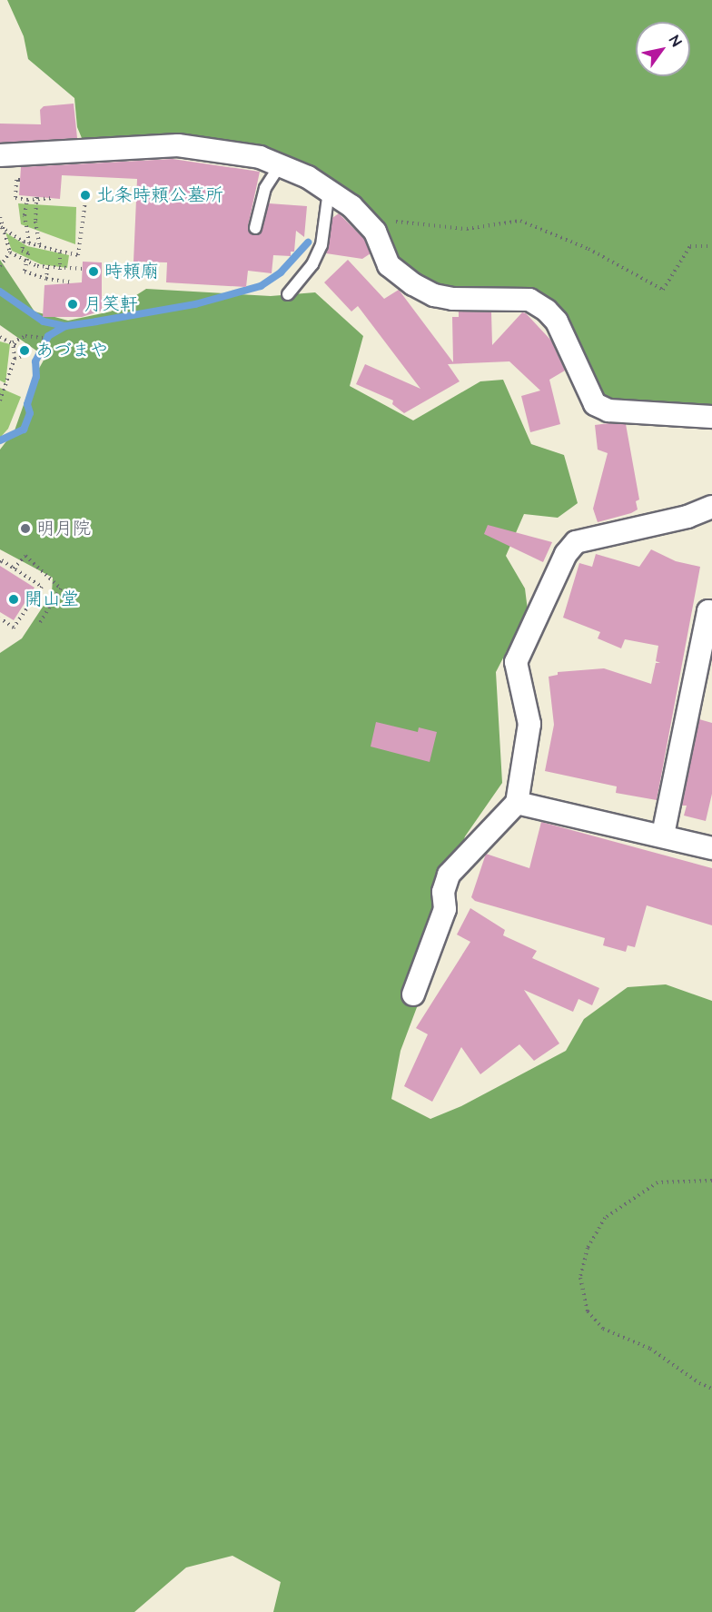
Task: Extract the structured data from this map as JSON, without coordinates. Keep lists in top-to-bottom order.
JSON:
{
  "places": [
    "北条時頼公墓所",
    "時頼廟",
    "月笑軒",
    "あづまや",
    "明月院",
    "開山堂"
  ],
  "north": "top right"
}
